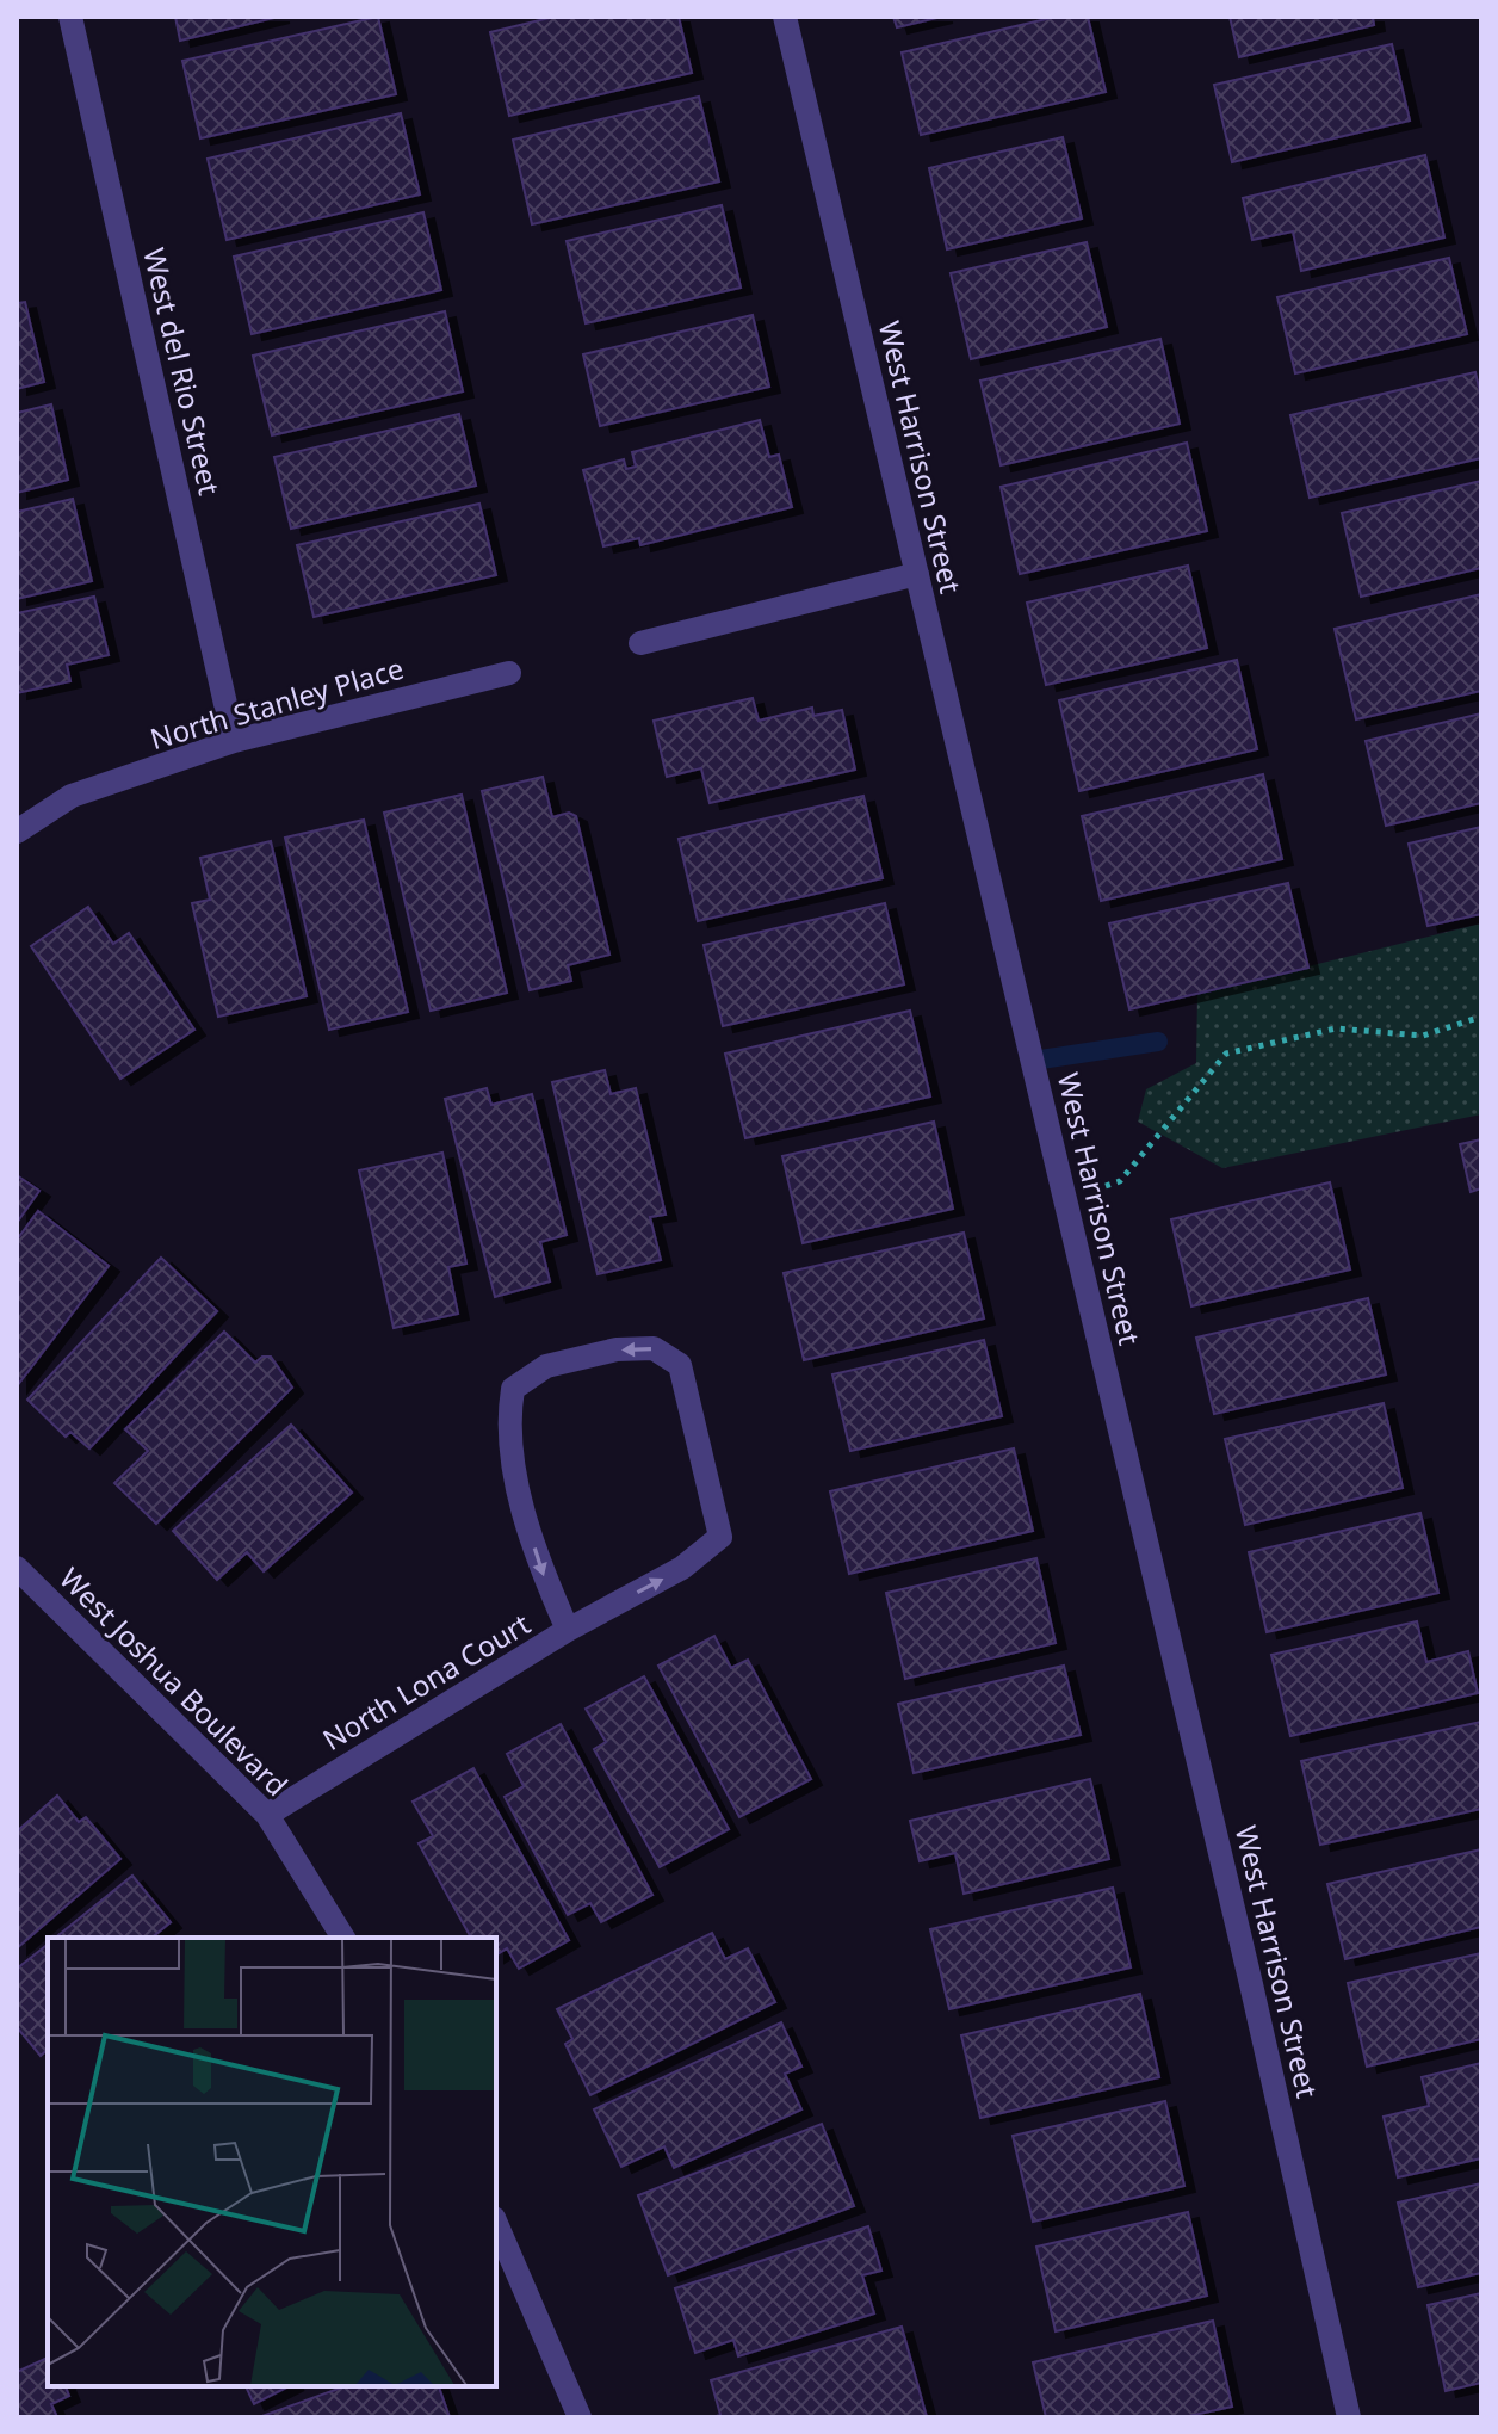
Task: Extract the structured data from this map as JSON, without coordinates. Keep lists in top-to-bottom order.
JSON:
{
  "streets": {
    "street": [
      "West del Rio Street",
      "West Harrison Street",
      "North Stanley Place",
      "West Joshua Boulevard",
      "North Lona Court"
    ]
  },
  "crossings": [
    ["West del Rio Street", "North Stanley Place"],
    ["West Joshua Boulevard", "North Lona Court"]
  ]
}
